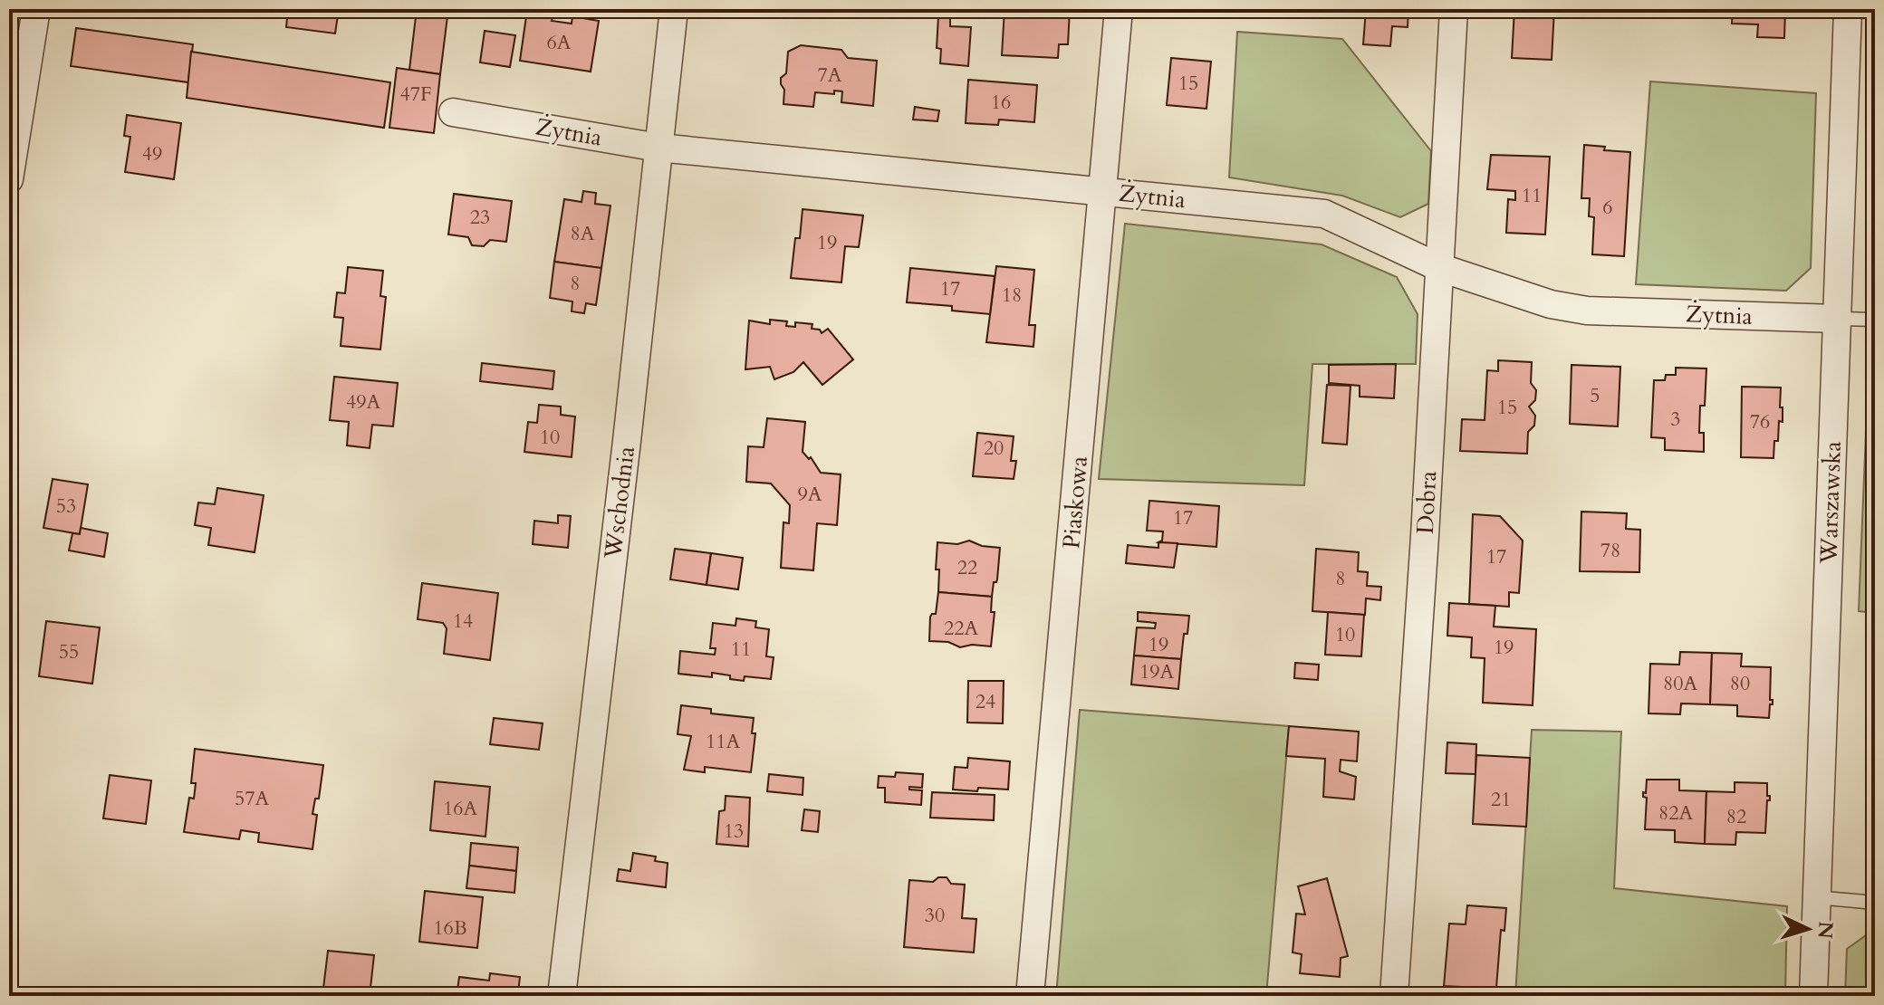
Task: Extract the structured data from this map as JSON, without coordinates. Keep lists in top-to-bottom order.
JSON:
{
  "streets": {
    "street": [
      "Żytnia",
      "Wschodnia",
      "Piaskowa",
      "Dobra",
      "Warszawska"
    ]
  },
  "crossings": [
    ["Żytnia", "Wschodnia"],
    ["Żytnia", "Piaskowa"],
    ["Żytnia", "Dobra"],
    ["Żytnia", "Warszawska"]
  ],
  "house_numbers": [
    "6A",
    "7A",
    "15",
    "47F",
    "16",
    "49",
    "11",
    "6",
    "23",
    "8A",
    "19",
    "8",
    "17",
    "18",
    "5",
    "49A",
    "15",
    "3",
    "76",
    "10",
    "20",
    "9A",
    "53",
    "17",
    "78",
    "17",
    "22",
    "8",
    "14",
    "22A",
    "10",
    "19",
    "19",
    "11",
    "55",
    "19A",
    "80A",
    "80",
    "24",
    "11A",
    "57A",
    "21",
    "16A",
    "82A",
    "82",
    "13",
    "30",
    "16B"
  ],
  "north": "right"
}
